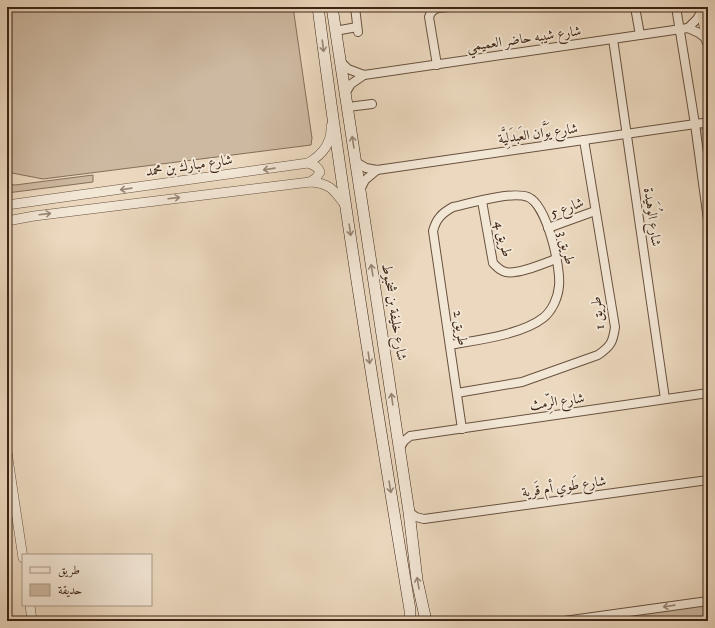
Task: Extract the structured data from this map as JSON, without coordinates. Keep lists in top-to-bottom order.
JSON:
{
  "streets": {
    "main road": ["شارع خليفة بن شخبوط"],
    "street": [
      "شارع شيبه حاضر العميمي",
      "شارع يَوَّان العَبدَلِيَّة",
      "شارع مبارك بن محمد",
      "شارع 5",
      "شارع الوُهَيدة",
      "طريق 4",
      "طريق 3",
      "طريق 1",
      "طريق 2",
      "شارع الرِّمث",
      "شارع طَوي أم قَرية"
    ]
  },
  "crossings": [
    ["شارع شيبه حاضر العميمي", "شارع الوُهَيدة"],
    ["شارع يَوَّان العَبدَلِيَّة", "شارع الوُهَيدة"],
    ["شارع يَوَّان العَبدَلِيَّة", "شارع خليفة بن شخبوط"],
    ["شارع يَوَّان العَبدَلِيَّة", "طريق 1"],
    ["شارع 5", "طريق 3"],
    ["شارع 5", "طريق 1"],
    ["شارع الوُهَيدة", "شارع الرِّمث"],
    ["طريق 4", "طريق 3"],
    ["طريق 3", "طريق 2"],
    ["طريق 1", "طريق 2"],
    ["طريق 2", "شارع الرِّمث"]
  ],
  "legend": ["طريق", "حديقة"]
}
